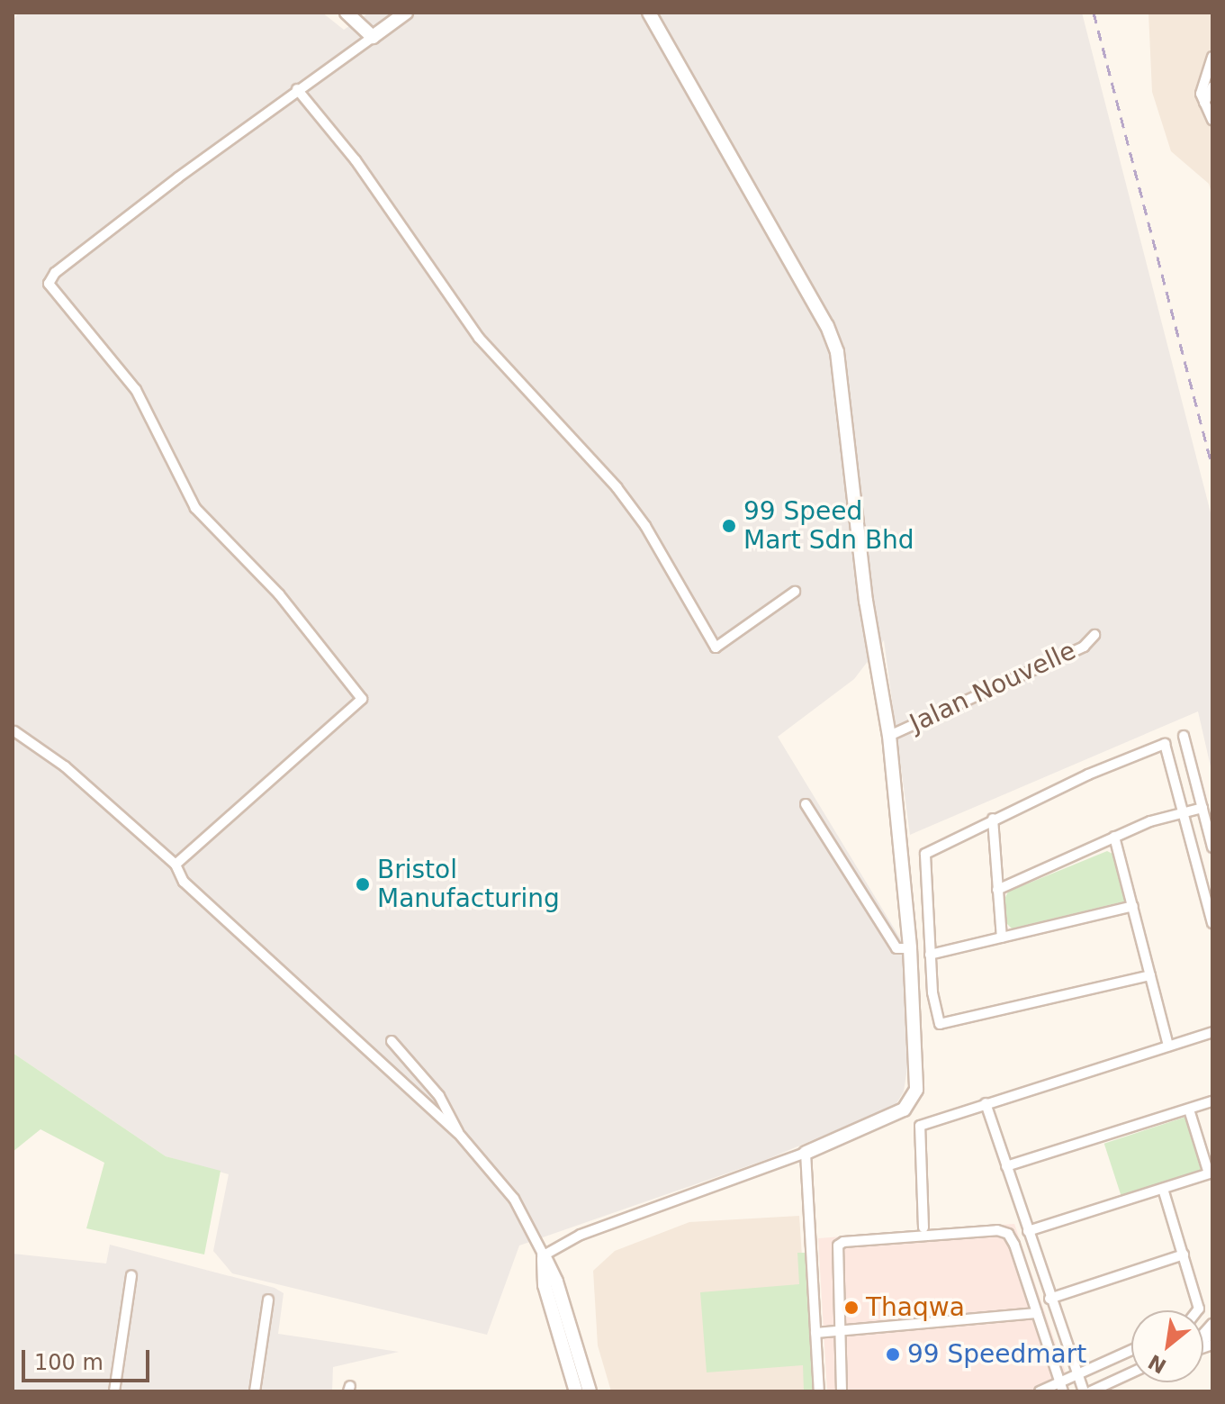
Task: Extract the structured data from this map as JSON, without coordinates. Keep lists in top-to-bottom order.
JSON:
{
  "streets": {
    "street": ["Jalan Nouvelle"]
  },
  "places": [
    "99 Speed Mart Sdn Bhd",
    "Bristol Manufacturing",
    "Thaqwa",
    "99 Speedmart"
  ],
  "scale_bar": "100 m",
  "north": "bottom left"
}
